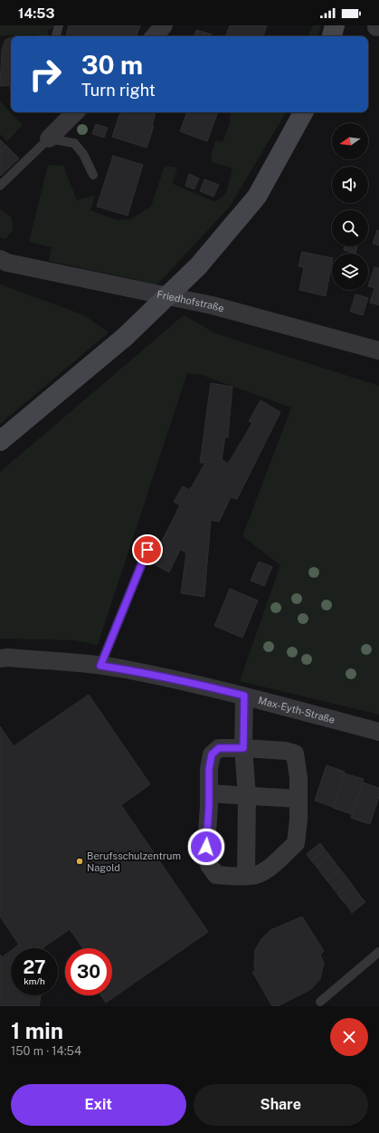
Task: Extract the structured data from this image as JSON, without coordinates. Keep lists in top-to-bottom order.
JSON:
{
  "streets": {
    "street": ["Friedhofstraße", "Max-Eyth-Straße"]
  },
  "places": ["Berufsschulzentrum Nagold"],
  "north": "left",
  "page": {
    "status": "14:53",
    "turn": ["30 m", "Turn right"],
    "speed": "27 km/h",
    "limit": "30",
    "heading": ["1 min", "150 m · 14:54"],
    "buttons": ["Exit", "Share"]
  }
}
